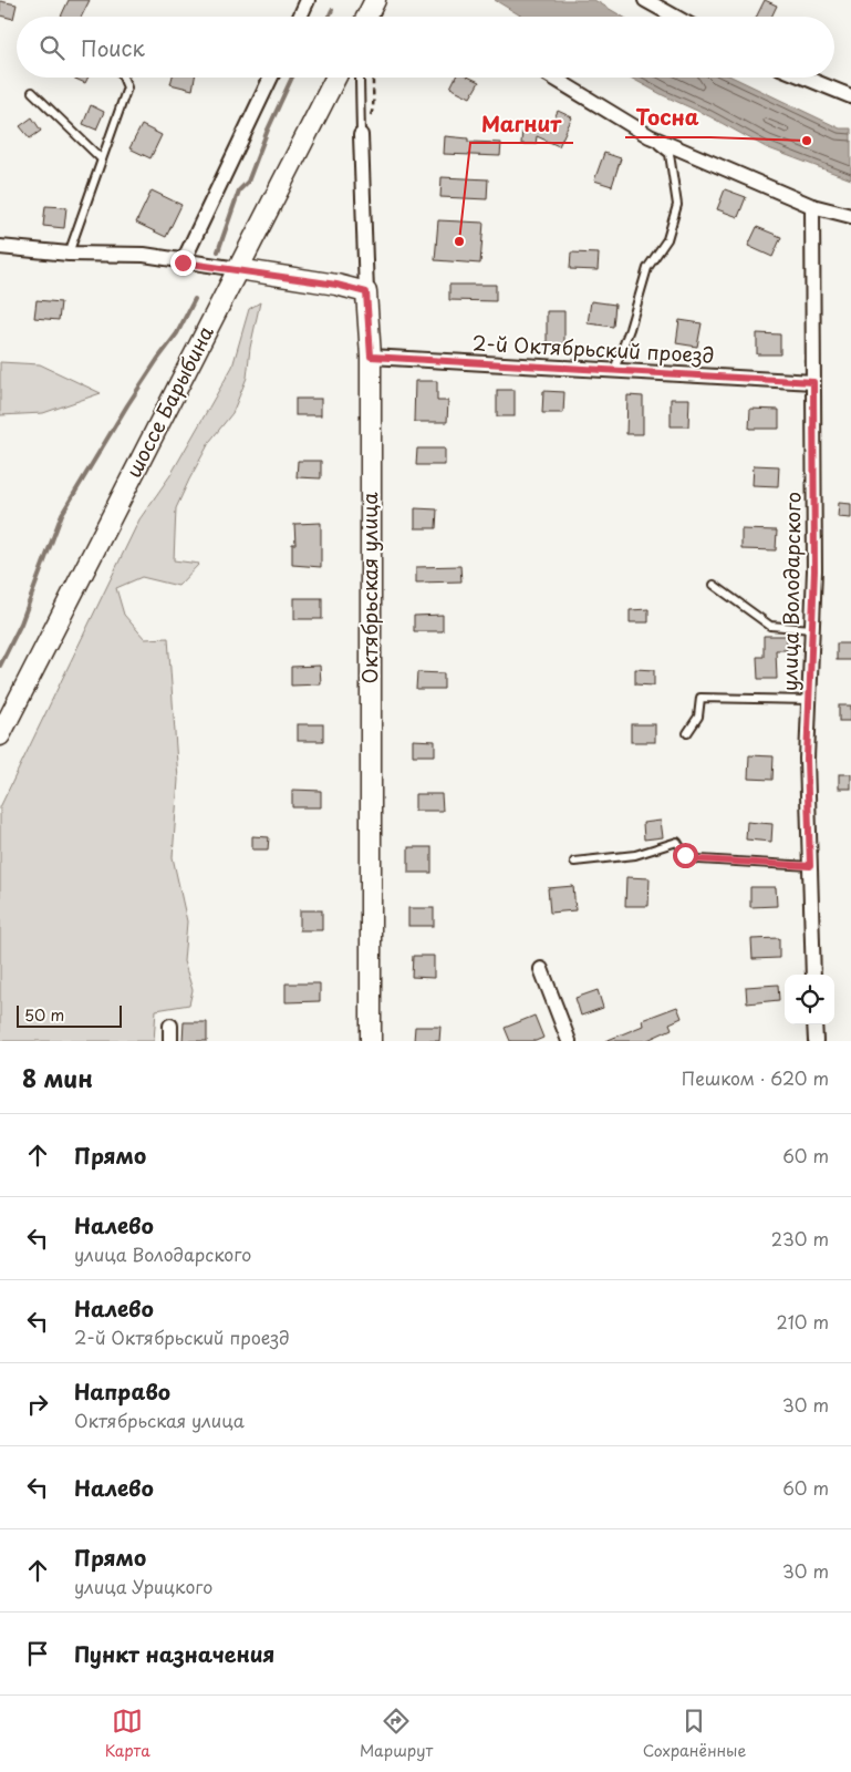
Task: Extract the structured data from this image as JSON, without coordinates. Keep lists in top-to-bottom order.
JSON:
{
  "streets": {
    "street": [
      "2-й Октябрьский проезд",
      "шоссе Барыбина",
      "Октябрьская улица",
      "улица Володарского"
    ]
  },
  "crossings": [
    ["2-й Октябрьский проезд", "Октябрьская улица"],
    ["2-й Октябрьский проезд", "улица Володарского"]
  ],
  "places": ["Тосна", "Магнит"],
  "scale_bar": "50 m",
  "page": {
    "search": "Поиск",
    "scale": "50 m",
    "heading": ["8 мин", "Пешком · 620 m"],
    "list": [
      ["Прямо", "60 m"],
      ["Налево", "улица Володарского", "230 m"],
      ["Налево", "2-й Октябрьский проезд", "210 m"],
      ["Направо", "Октябрьская улица", "30 m"],
      ["Налево", "60 m"],
      ["Прямо", "улица Урицкого", "30 m"],
      "Пункт назначения"
    ],
    "nav": ["Карта", "Маршрут", "Сохранённые"]
  }
}
